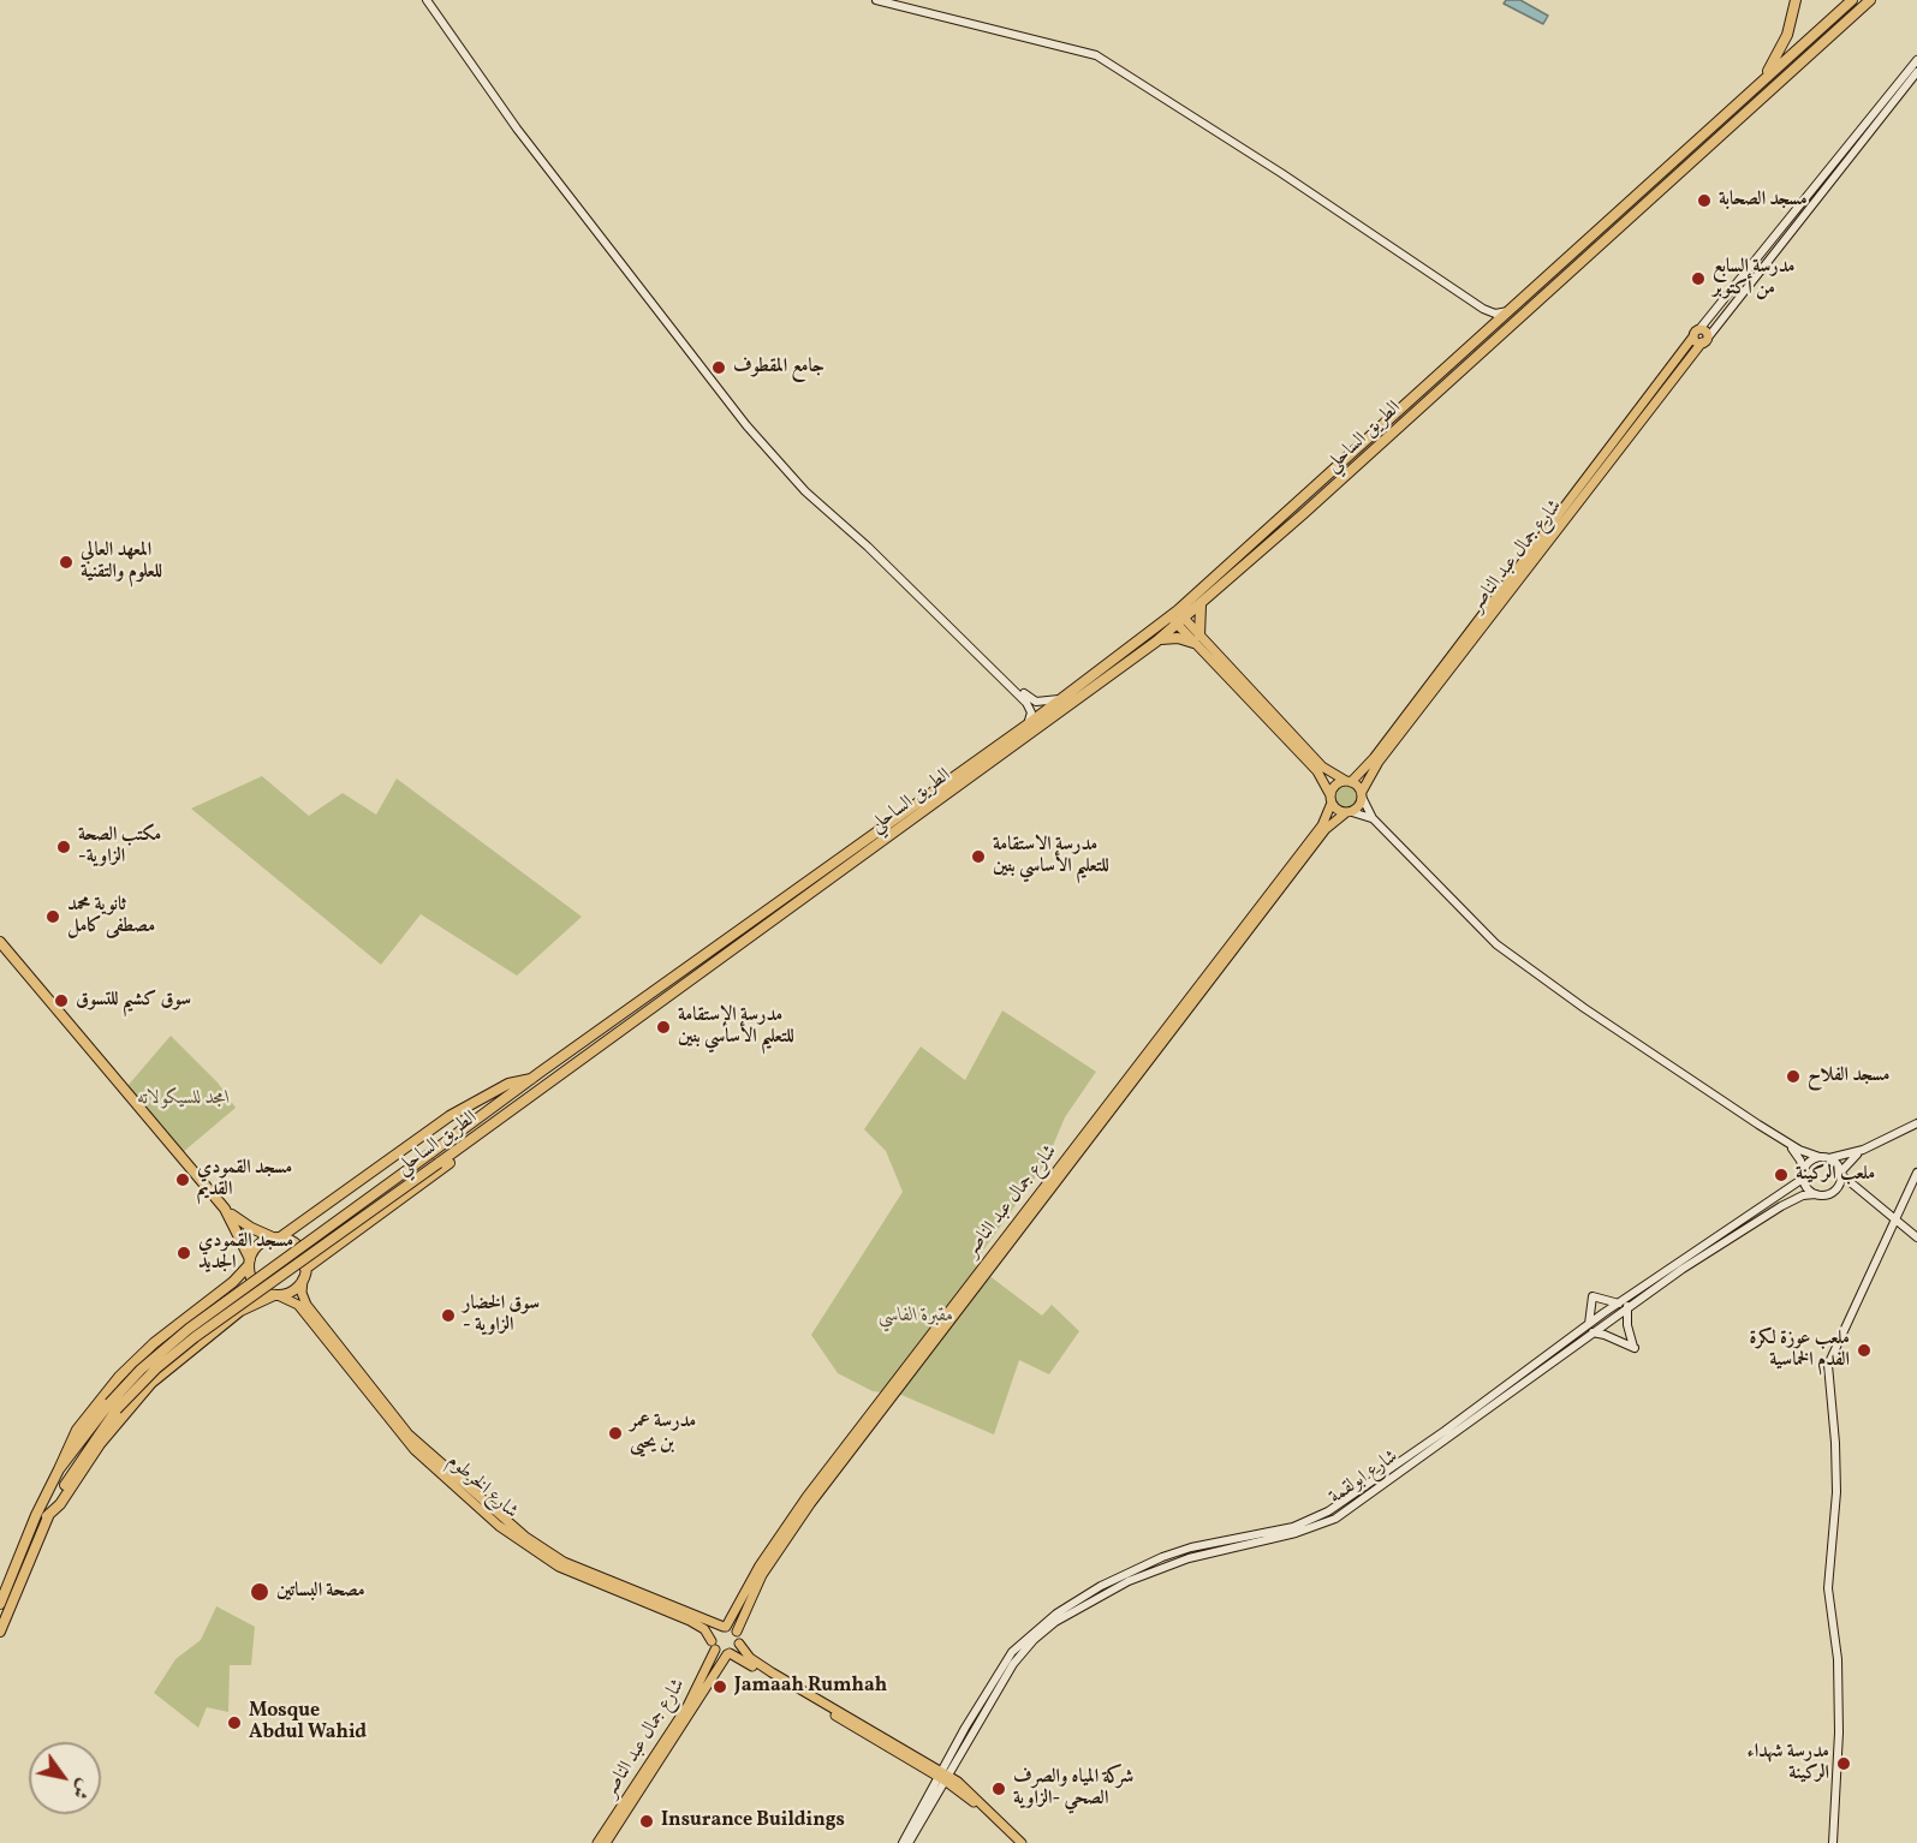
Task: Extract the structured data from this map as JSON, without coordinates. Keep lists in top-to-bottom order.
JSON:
{
  "streets": {
    "highway": ["الطريق الساحلي"],
    "main road": ["شارع جمال عبد الناصر", "شارع الخرطوم"],
    "street": ["شارع ابولقمة"]
  },
  "crossings": [
    ["شارع جمال عبد الناصر", "شارع الخرطوم"]
  ],
  "parks": ["امجد للسيكولاته", "مقبرة الفاسي"],
  "places": [
    "مسجد الصحابة",
    "مدرسة السابع من أكتوبر",
    "جامع المقطوف",
    "المعهد العالي للعلوم والتقنية",
    "مكتب الصحة -الزاوية",
    "مدرسة الاستقامة للتعليم الأساسي بنين",
    "ثانوية محمد مصطفى كامل",
    "سوق كشيم للتسوق",
    "مدرسة اﻹستقامة للتعليم اﻷساسي بنين",
    "مسجد الفلاح",
    "ملعب الركينة",
    "مسجد القمودي القديم",
    "مسجد القمودي الجديد",
    "سوق الخضار - الزاوية",
    "ملعب عوزة لكرة الفدم الخماسية",
    "مدرسة عمر بن يحيى",
    "مصحة البساتين",
    "Jamaah Rumhah",
    "Mosque Abdul Wahid",
    "مدرسة شهداء الركينة",
    "شركة المياه والصرف الصحي -الزاوية",
    "Insurance Buildings"
  ],
  "north": "bottom right"
}
